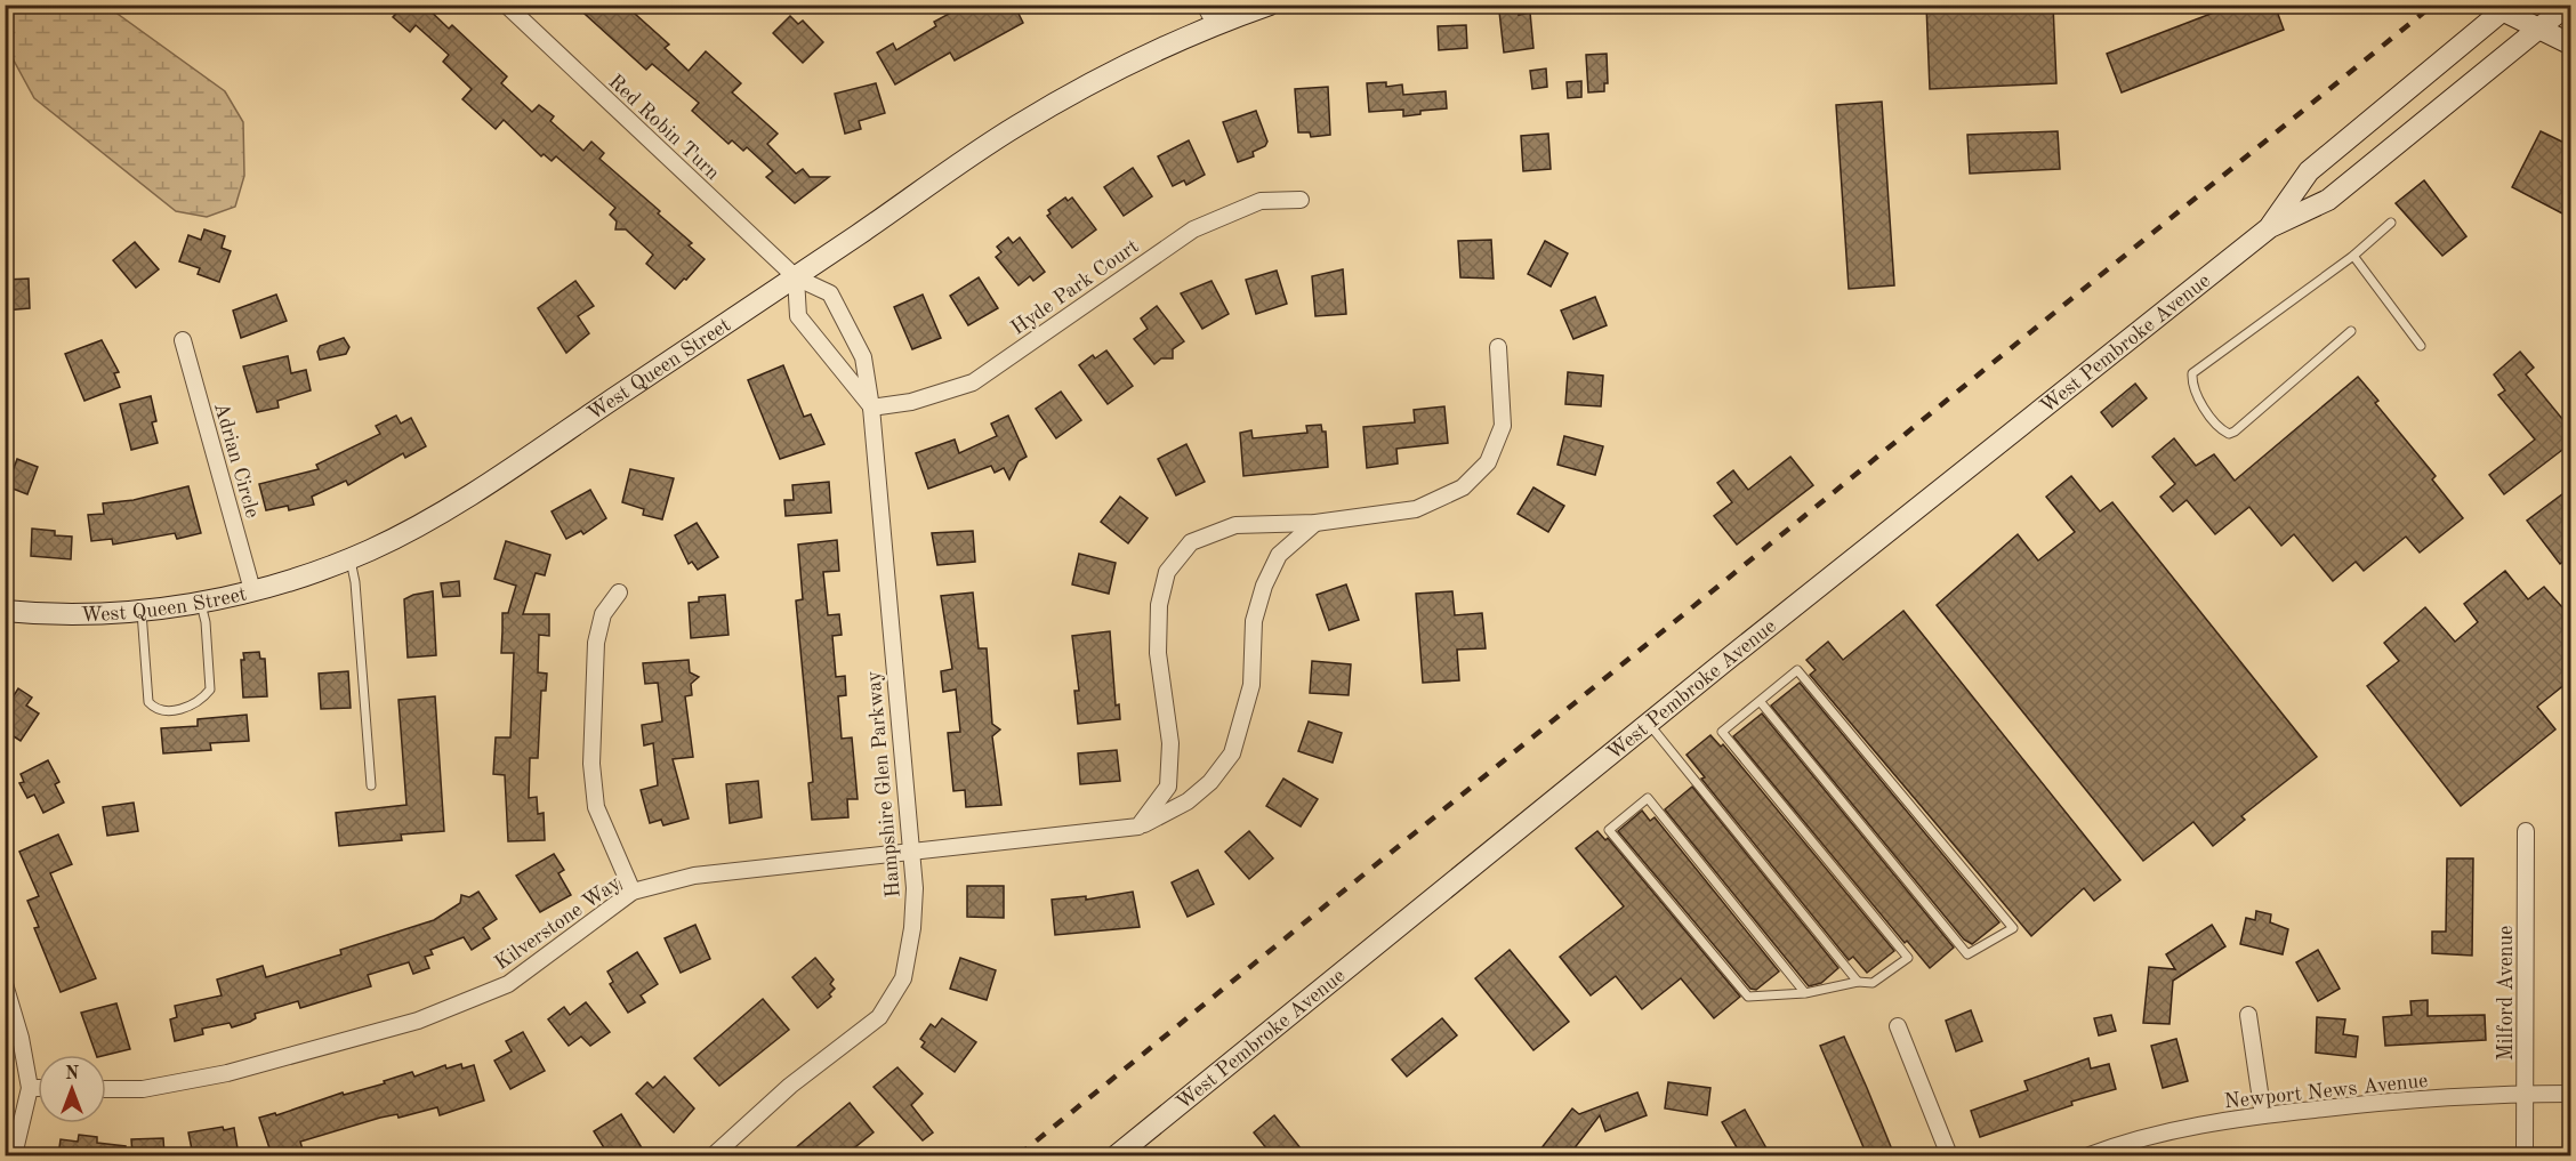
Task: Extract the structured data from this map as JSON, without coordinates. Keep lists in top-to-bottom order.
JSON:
{
  "streets": {
    "main road": ["West Pembroke Avenue", "West Queen Street"],
    "street": [
      "Red Robin Turn",
      "Hyde Park Court",
      "Adrian Circle",
      "Hampshire Glen Parkway",
      "Kilverstone Way",
      "Milford Avenue",
      "Newport News Avenue"
    ]
  },
  "crossings": [
    ["Red Robin Turn", "West Queen Street"],
    ["Red Robin Turn", "Hampshire Glen Parkway"],
    ["Hyde Park Court", "Hampshire Glen Parkway"],
    ["West Queen Street", "Adrian Circle"],
    ["West Queen Street", "Hampshire Glen Parkway"],
    ["Hampshire Glen Parkway", "Kilverstone Way"],
    ["Milford Avenue", "Newport News Avenue"]
  ],
  "north": "top"
}
